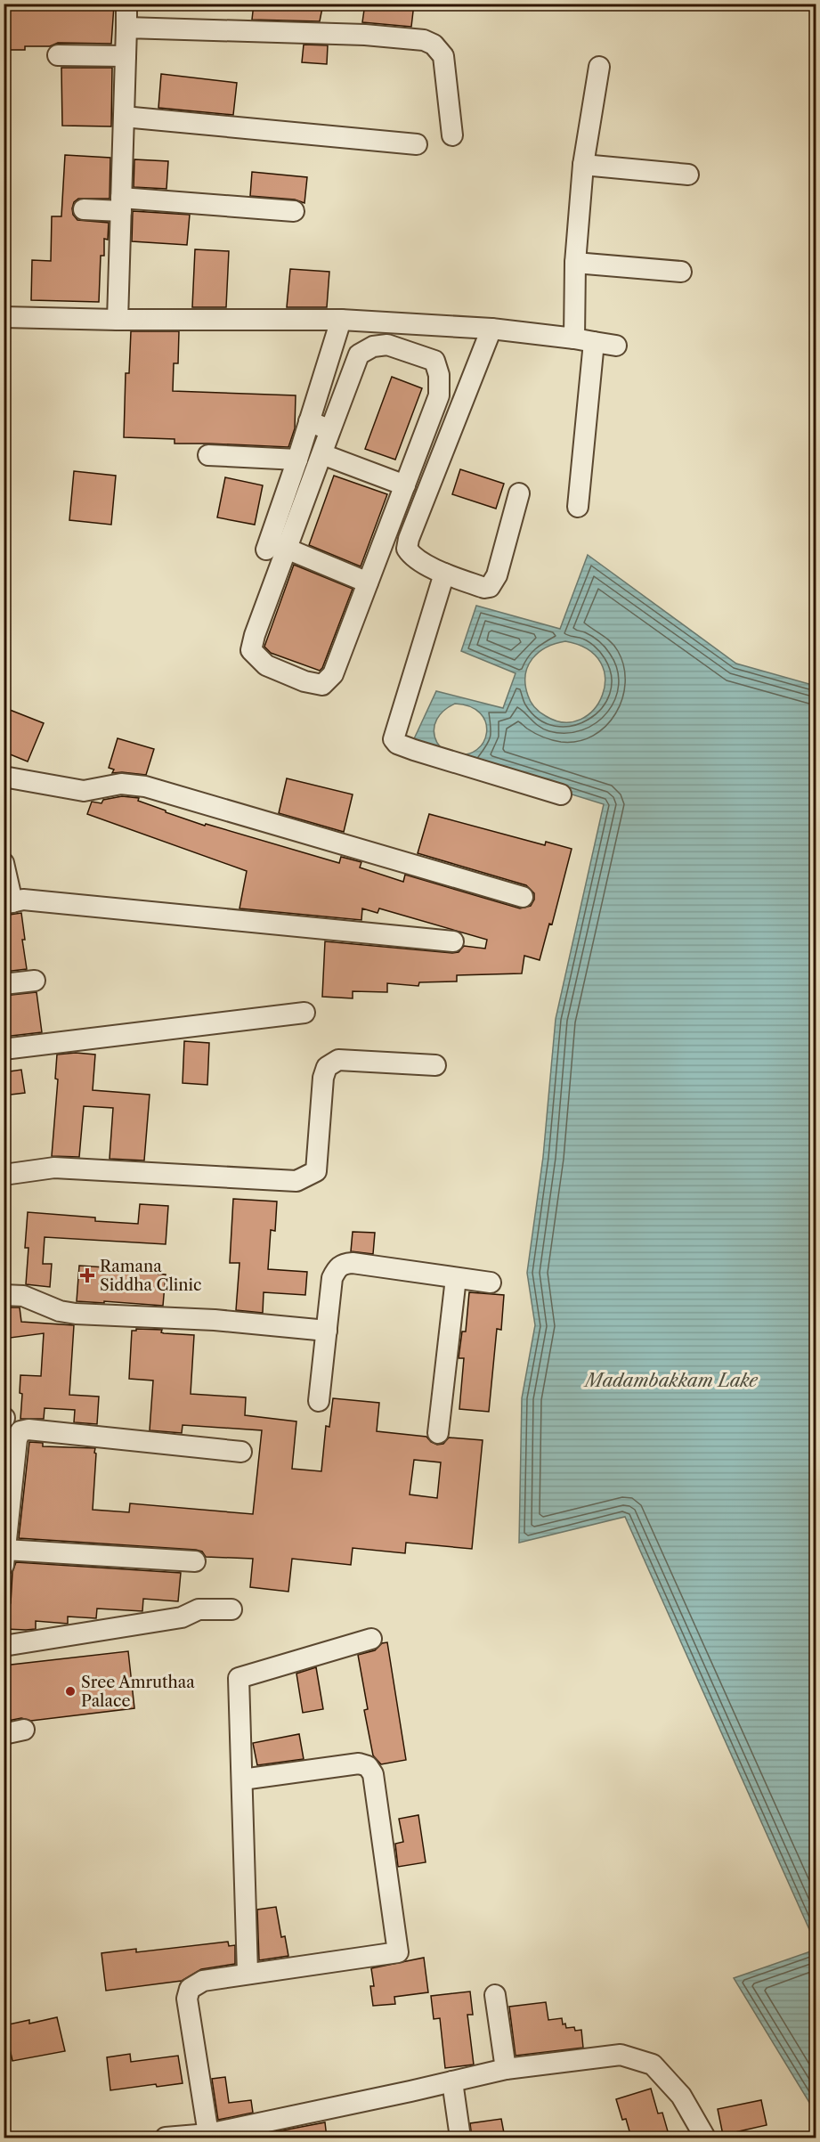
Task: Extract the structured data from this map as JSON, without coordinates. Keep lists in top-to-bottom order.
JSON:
{
  "water": ["Madambakkam Lake"],
  "places": {
    "health": ["Ramana Siddha Clinic"],
    "other": ["Sree Amruthaa Palace"]
  }
}
